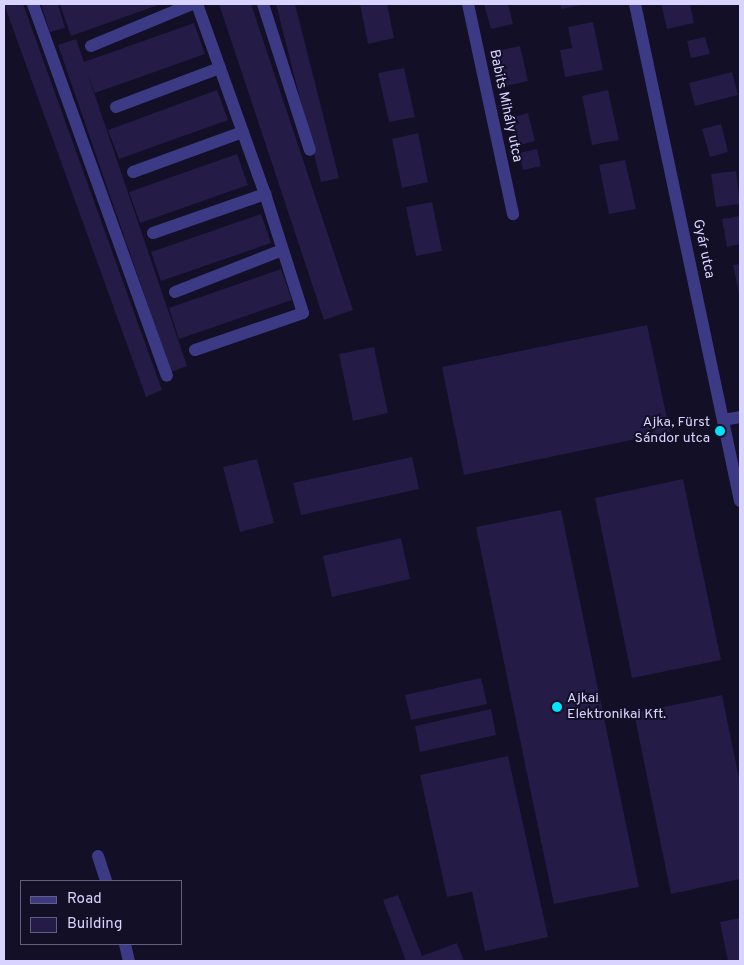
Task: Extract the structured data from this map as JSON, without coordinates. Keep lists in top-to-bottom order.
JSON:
{
  "streets": {
    "street": ["Babits Mihály utca", "Gyár utca"]
  },
  "places": ["Ajka, Fürst Sándor utca", "Ajkai Elektronikai Kft."],
  "legend": ["Road", "Building"]
}
